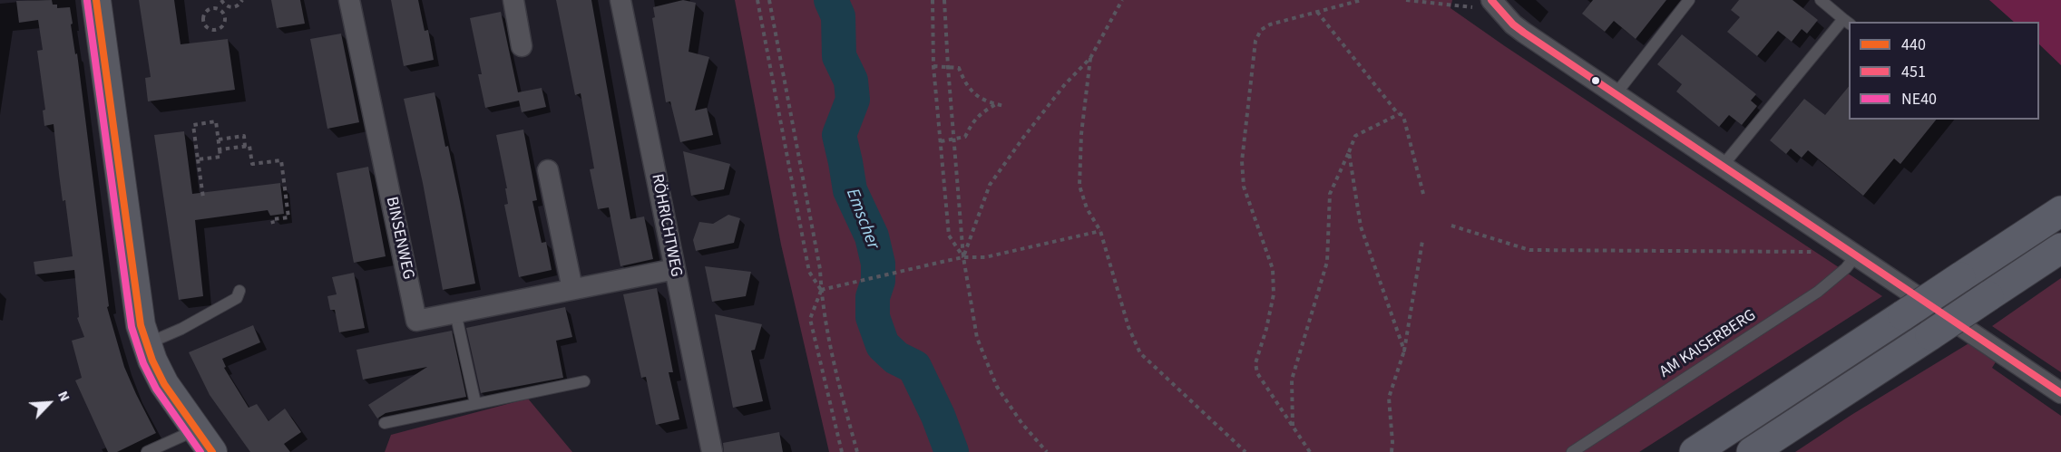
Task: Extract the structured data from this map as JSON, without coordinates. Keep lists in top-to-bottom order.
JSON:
{
  "streets": {
    "street": ["RÖHRICHTWEG", "BINSENWEG"],
    "lane": ["AM KAISERBERG"]
  },
  "crossings": [
    ["RÖHRICHTWEG", "BINSENWEG"]
  ],
  "water": ["Emscher"],
  "lines": ["transit line 440", "transit line 451", "transit line NE40"],
  "legend": ["440", "451", "NE40"],
  "north": "top right"
}
